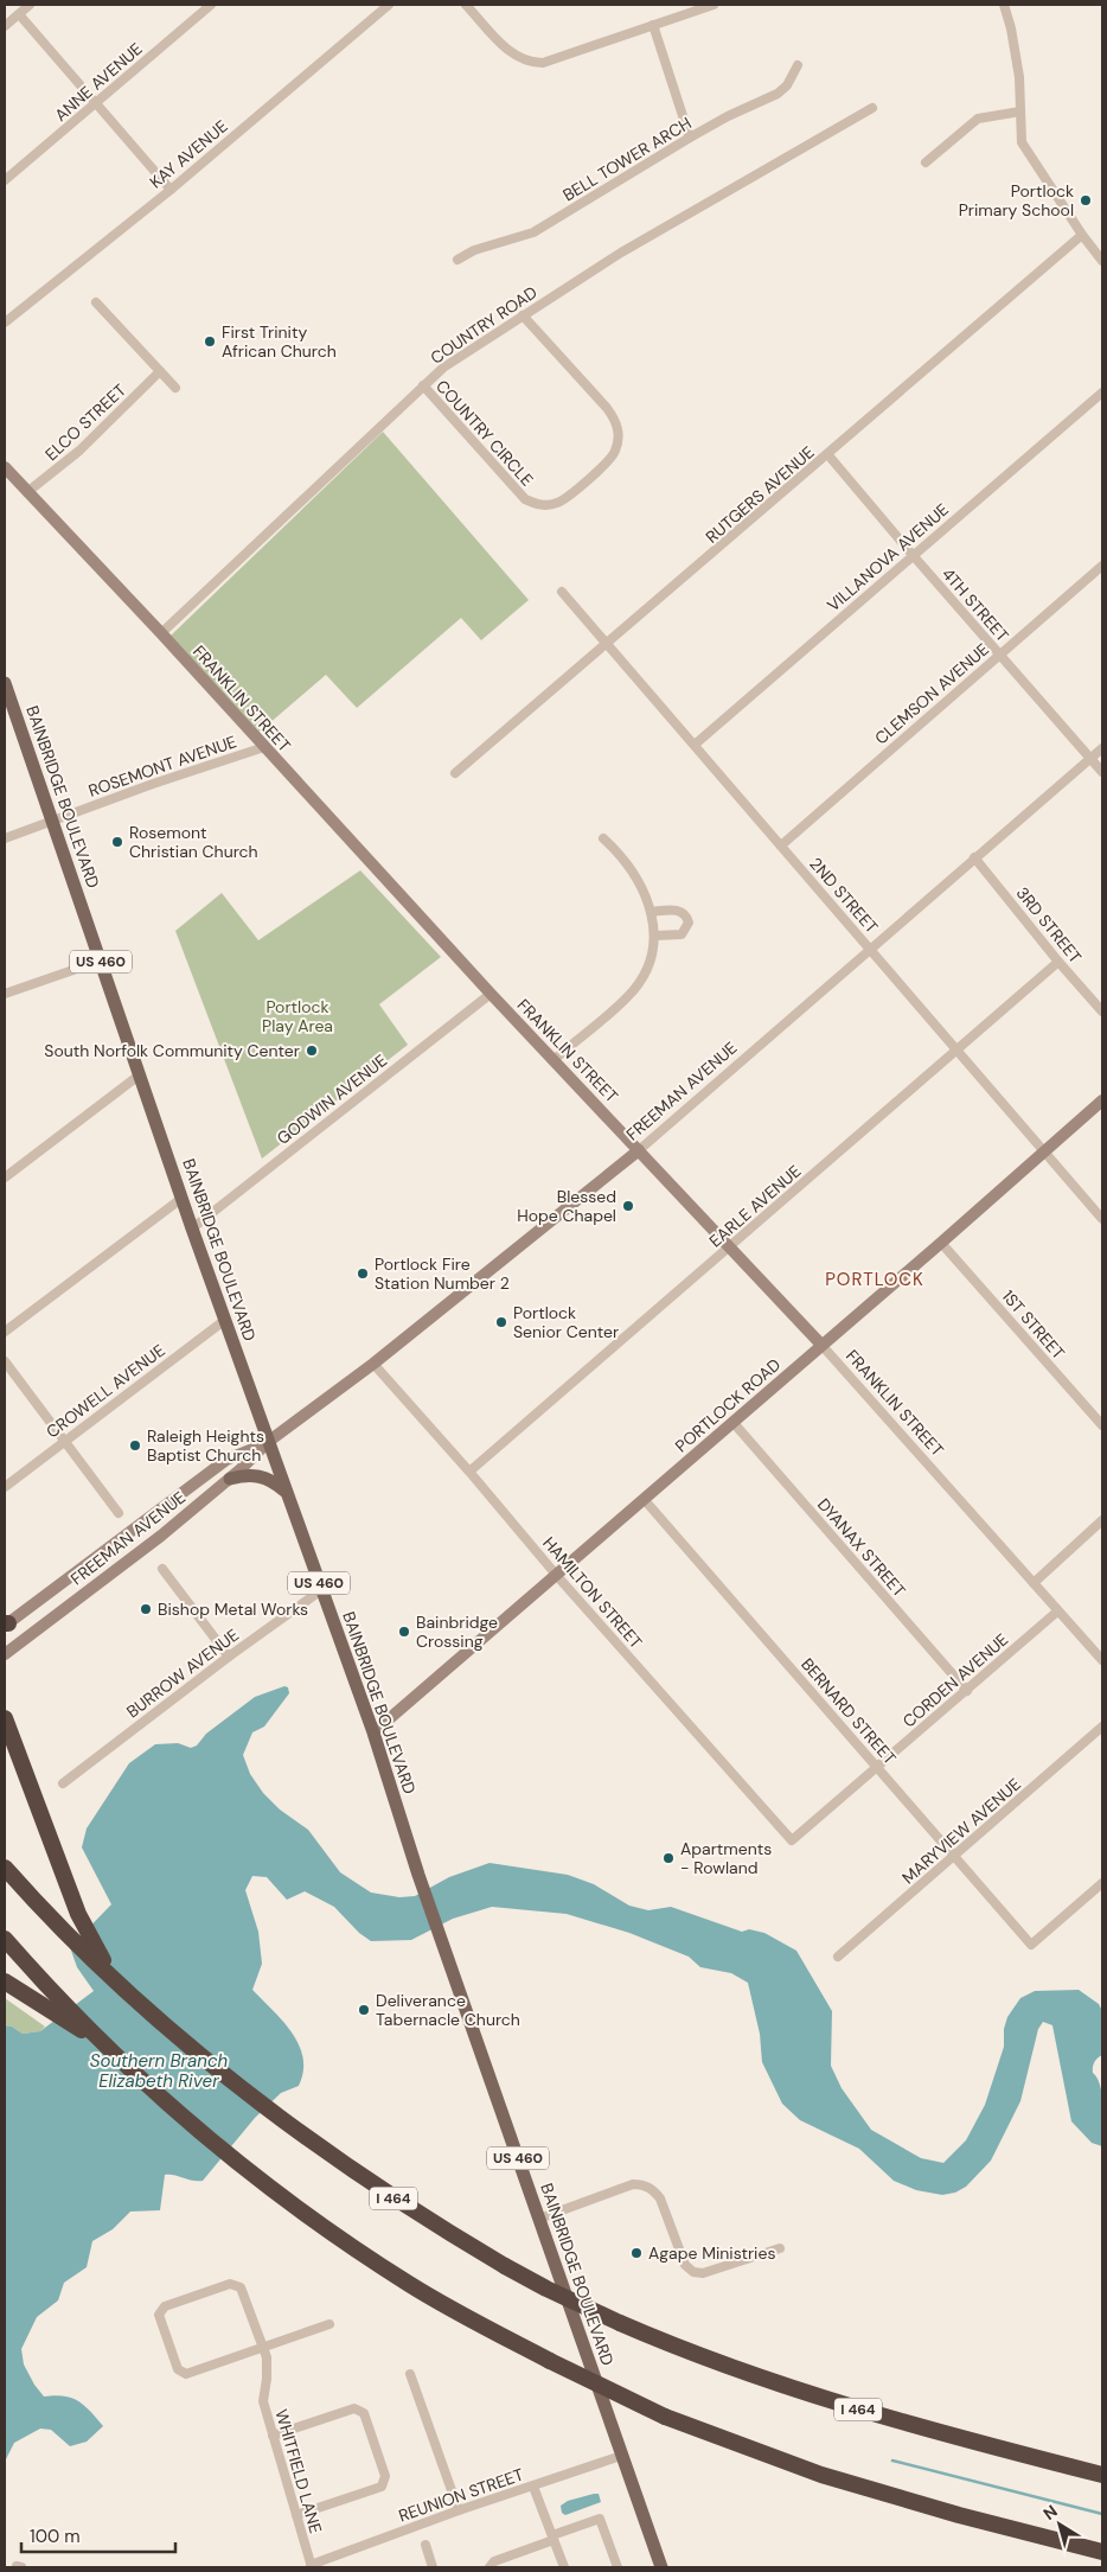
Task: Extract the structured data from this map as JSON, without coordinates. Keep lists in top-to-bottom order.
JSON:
{
  "streets": {
    "highway": ["I 464"],
    "main road": ["BAINBRIDGE BOULEVARD", "US 460"],
    "street": [
      "ANNE AVENUE",
      "KAY AVENUE",
      "BELL TOWER ARCH",
      "COUNTRY ROAD",
      "ELCO STREET",
      "COUNTRY CIRCLE",
      "RUTGERS AVENUE",
      "VILLANOVA AVENUE",
      "4TH STREET",
      "CLEMSON AVENUE",
      "FRANKLIN STREET",
      "ROSEMONT AVENUE",
      "2ND STREET",
      "3RD STREET",
      "FREEMAN AVENUE",
      "GODWIN AVENUE",
      "EARLE AVENUE",
      "1ST STREET",
      "CROWELL AVENUE",
      "PORTLOCK ROAD",
      "DYANAX STREET",
      "HAMILTON STREET",
      "BURROW AVENUE",
      "CORDEN AVENUE",
      "BERNARD STREET",
      "MARYVIEW AVENUE",
      "WHITFIELD LANE",
      "REUNION STREET"
    ]
  },
  "crossings": [
    ["COUNTRY ROAD", "COUNTRY CIRCLE"],
    ["COUNTRY ROAD", "FRANKLIN STREET"],
    ["ELCO STREET", "FRANKLIN STREET"],
    ["RUTGERS AVENUE", "4TH STREET"],
    ["RUTGERS AVENUE", "2ND STREET"],
    ["VILLANOVA AVENUE", "4TH STREET"],
    ["VILLANOVA AVENUE", "2ND STREET"],
    ["4TH STREET", "CLEMSON AVENUE"],
    ["4TH STREET", "FREEMAN AVENUE"],
    ["CLEMSON AVENUE", "2ND STREET"],
    ["FRANKLIN STREET", "ROSEMONT AVENUE"],
    ["FRANKLIN STREET", "FREEMAN AVENUE"],
    ["FRANKLIN STREET", "GODWIN AVENUE"],
    ["FRANKLIN STREET", "EARLE AVENUE"],
    ["FRANKLIN STREET", "PORTLOCK ROAD"],
    ["FRANKLIN STREET", "CORDEN AVENUE"],
    ["ROSEMONT AVENUE", "BAINBRIDGE BOULEVARD"],
    ["BAINBRIDGE BOULEVARD", "FREEMAN AVENUE"],
    ["BAINBRIDGE BOULEVARD", "GODWIN AVENUE"],
    ["BAINBRIDGE BOULEVARD", "CROWELL AVENUE"],
    ["BAINBRIDGE BOULEVARD", "PORTLOCK ROAD"],
    ["BAINBRIDGE BOULEVARD", "BURROW AVENUE"],
    ["BAINBRIDGE BOULEVARD", "REUNION STREET"],
    ["2ND STREET", "FREEMAN AVENUE"],
    ["2ND STREET", "EARLE AVENUE"],
    ["2ND STREET", "PORTLOCK ROAD"],
    ["3RD STREET", "FREEMAN AVENUE"],
    ["3RD STREET", "EARLE AVENUE"],
    ["FREEMAN AVENUE", "HAMILTON STREET"],
    ["EARLE AVENUE", "HAMILTON STREET"],
    ["1ST STREET", "PORTLOCK ROAD"],
    ["PORTLOCK ROAD", "DYANAX STREET"],
    ["PORTLOCK ROAD", "HAMILTON STREET"],
    ["PORTLOCK ROAD", "BERNARD STREET"],
    ["DYANAX STREET", "CORDEN AVENUE"],
    ["HAMILTON STREET", "CORDEN AVENUE"],
    ["CORDEN AVENUE", "BERNARD STREET"],
    ["BERNARD STREET", "MARYVIEW AVENUE"],
    ["WHITFIELD LANE", "REUNION STREET"]
  ],
  "districts": ["PORTLOCK"],
  "water": ["Southern Branch Elizabeth River"],
  "parks": ["Portlock Play Area"],
  "places": [
    "Portlock Primary School",
    "First Trinity African Church",
    "Rosemont Christian Church",
    "South Norfolk Community Center",
    "Blessed Hope Chapel",
    "Portlock Fire Station Number 2",
    "Portlock Senior Center",
    "Raleigh Heights Baptist Church",
    "Bishop Metal Works",
    "Bainbridge Crossing",
    "Apartments - Rowland",
    "Deliverance Tabernacle Church",
    "Agape Ministries"
  ],
  "scale_bar": "100 m",
  "north": "top left"
}
